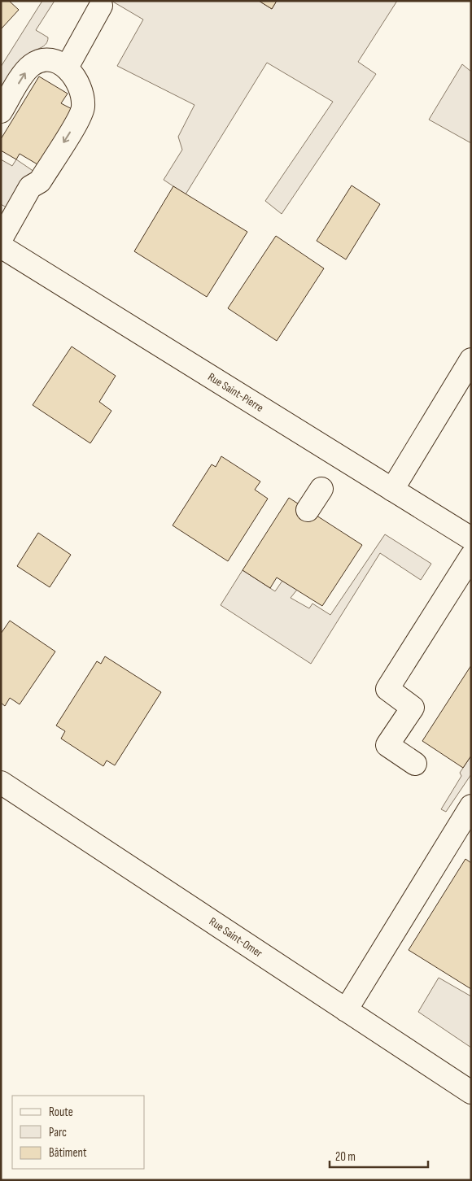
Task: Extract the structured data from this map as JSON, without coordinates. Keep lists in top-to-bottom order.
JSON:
{
  "streets": {
    "street": ["Rue Saint-Pierre", "Rue Saint-Omer"]
  },
  "legend": ["Route", "Parc", "Bâtiment"],
  "scale_bar": "20 m"
}
